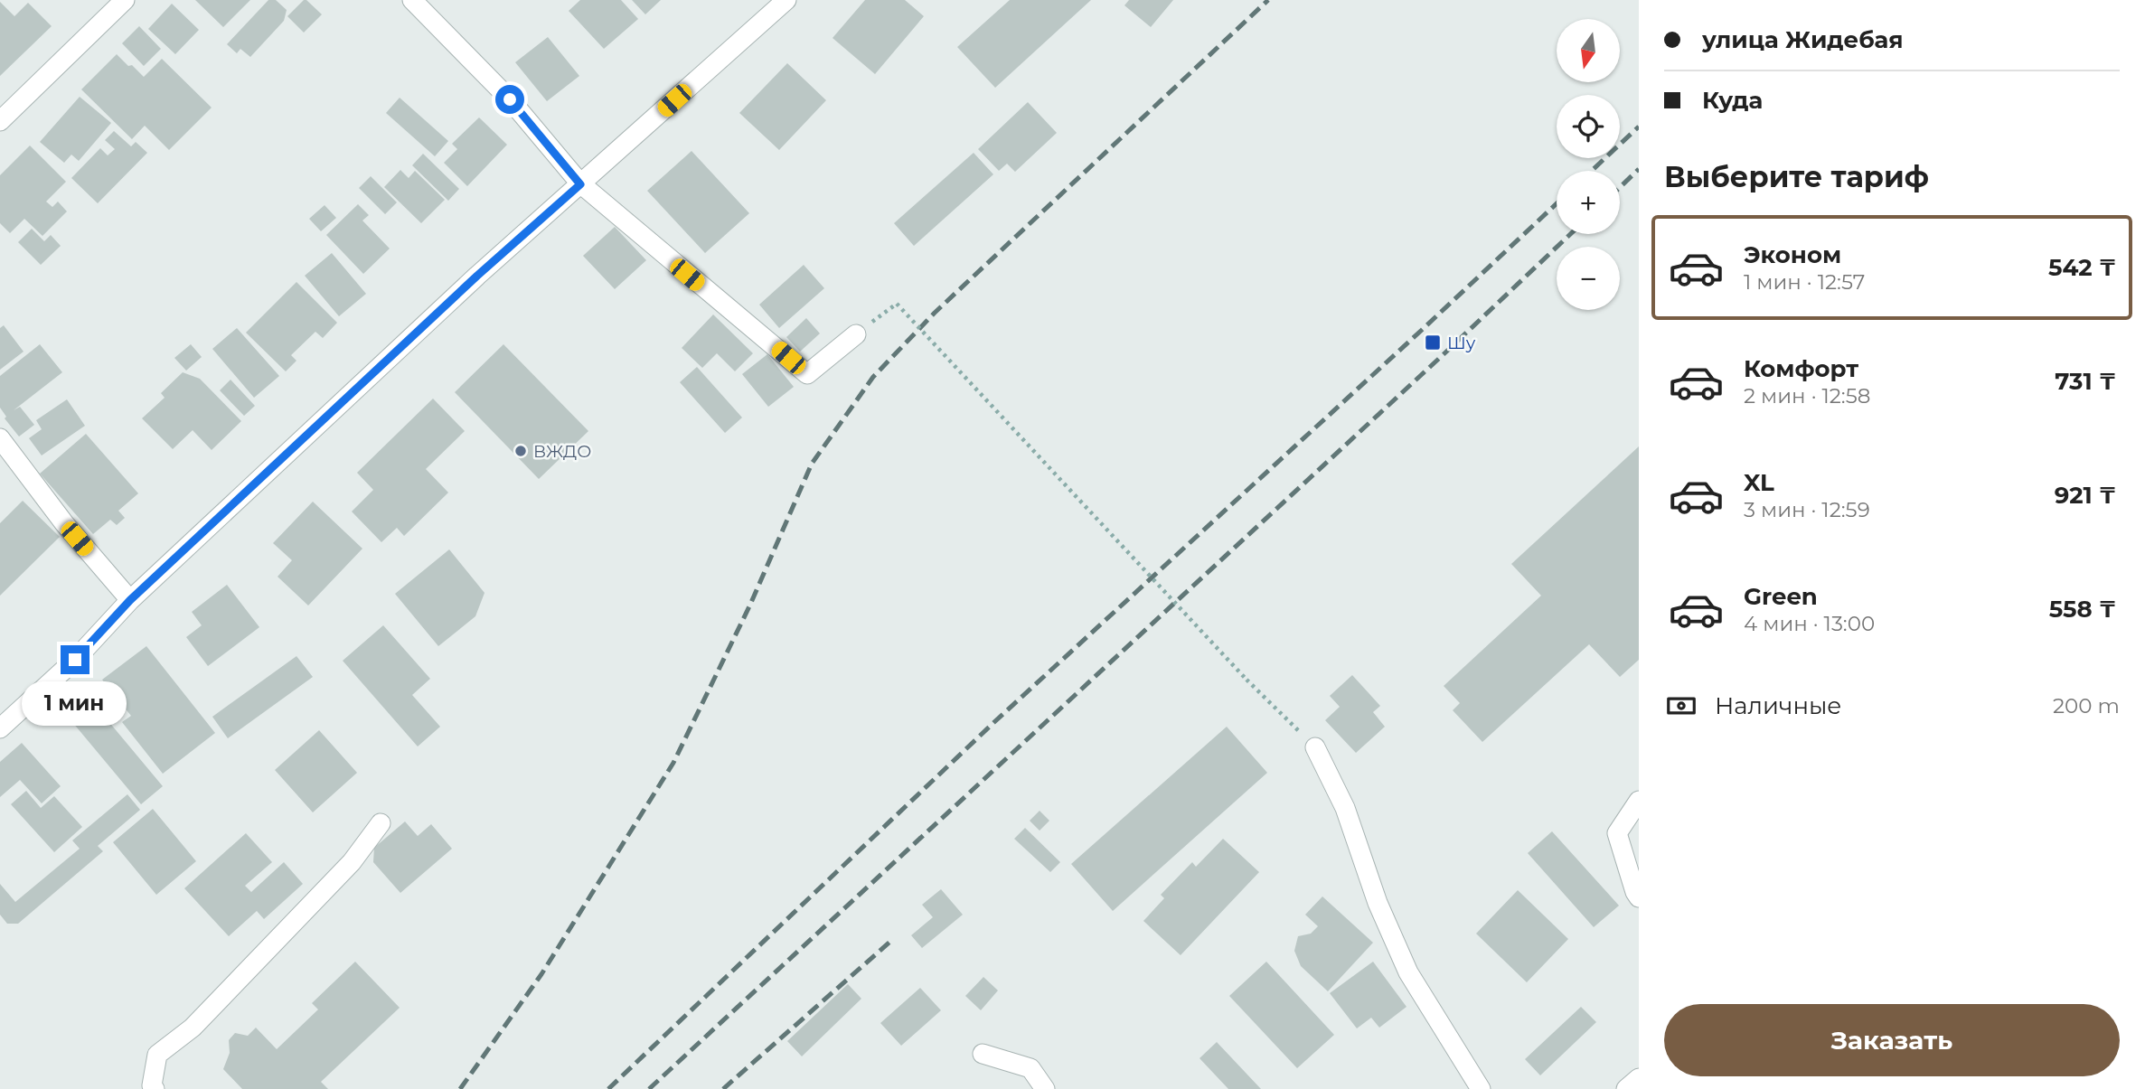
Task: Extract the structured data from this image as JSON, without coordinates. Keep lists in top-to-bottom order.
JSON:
{
  "places": {
    "transit": ["Шу"],
    "other": ["ВЖДО"]
  },
  "north": "bottom",
  "page": {
    "banner": ["улица Жидебая", "Куда"],
    "map_buttons": ["+", "−"],
    "heading": "Выберите тариф",
    "list": [
      {
        "name": "Эконом",
        "note": "1 мин · 12:57",
        "value": "542 ₸"
      },
      {
        "name": "Комфорт",
        "note": "2 мин · 12:58",
        "value": "731 ₸"
      },
      {
        "name": "XL",
        "note": "3 мин · 12:59",
        "value": "921 ₸"
      },
      {
        "name": "Green",
        "note": "4 мин · 13:00",
        "value": "558 ₸"
      }
    ],
    "pay": ["Наличные", "200 m"],
    "bubble": "1 мин",
    "buttons": "Заказать"
  }
}
